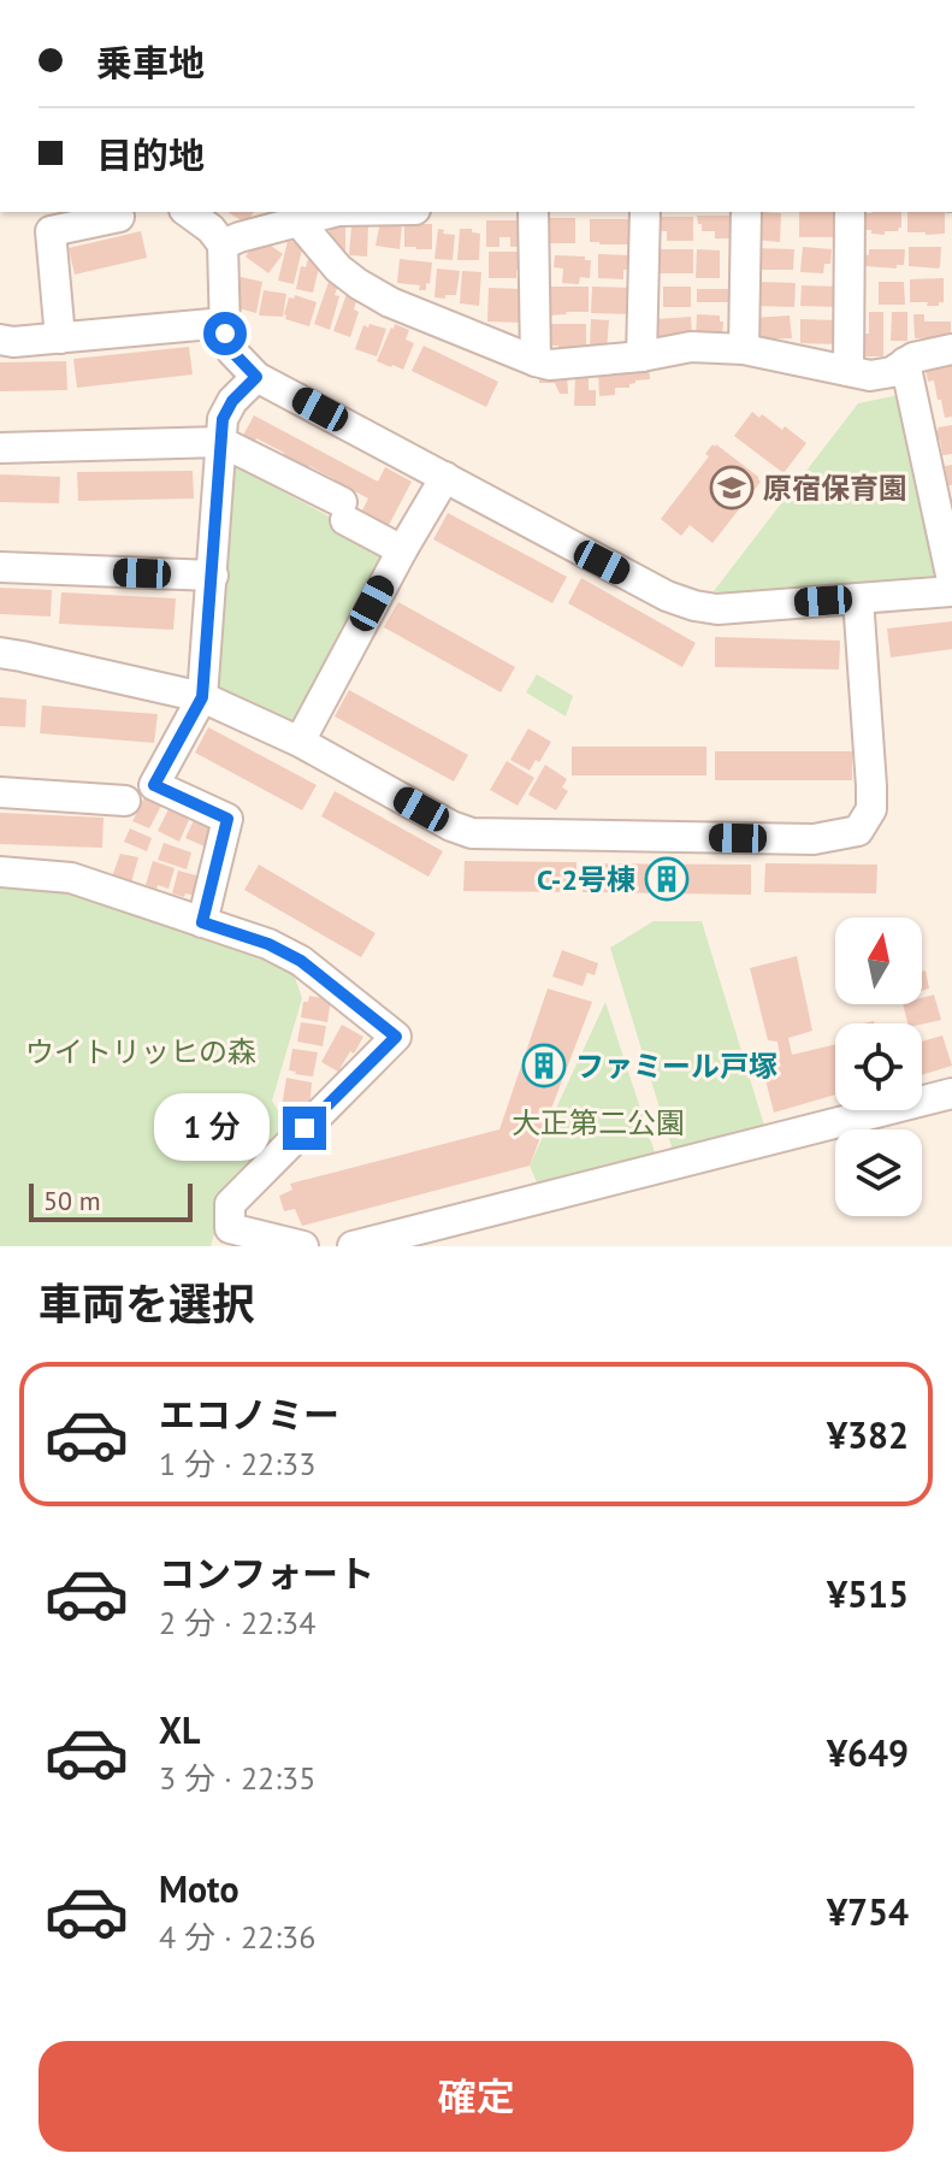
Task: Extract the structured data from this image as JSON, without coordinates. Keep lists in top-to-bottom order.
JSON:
{
  "parks": ["ウイトリッヒの森", "大正第二公園"],
  "places": {
    "school or university": ["原宿保育園"],
    "building": ["C-2号棟", "ファミール戸塚"]
  },
  "scale_bar": "50 m",
  "north": "top",
  "page": {
    "banner": ["乗車地", "目的地"],
    "bubble": "1 分",
    "scale": "50 m",
    "heading": "車両を選択",
    "list": [
      {
        "name": "エコノミー",
        "note": "1 分 · 22:33",
        "value": "¥382"
      },
      {
        "name": "コンフォート",
        "note": "2 分 · 22:34",
        "value": "¥515"
      },
      {
        "name": "XL",
        "note": "3 分 · 22:35",
        "value": "¥649"
      },
      {
        "name": "Moto",
        "note": "4 分 · 22:36",
        "value": "¥754"
      }
    ],
    "buttons": "確定"
  }
}
